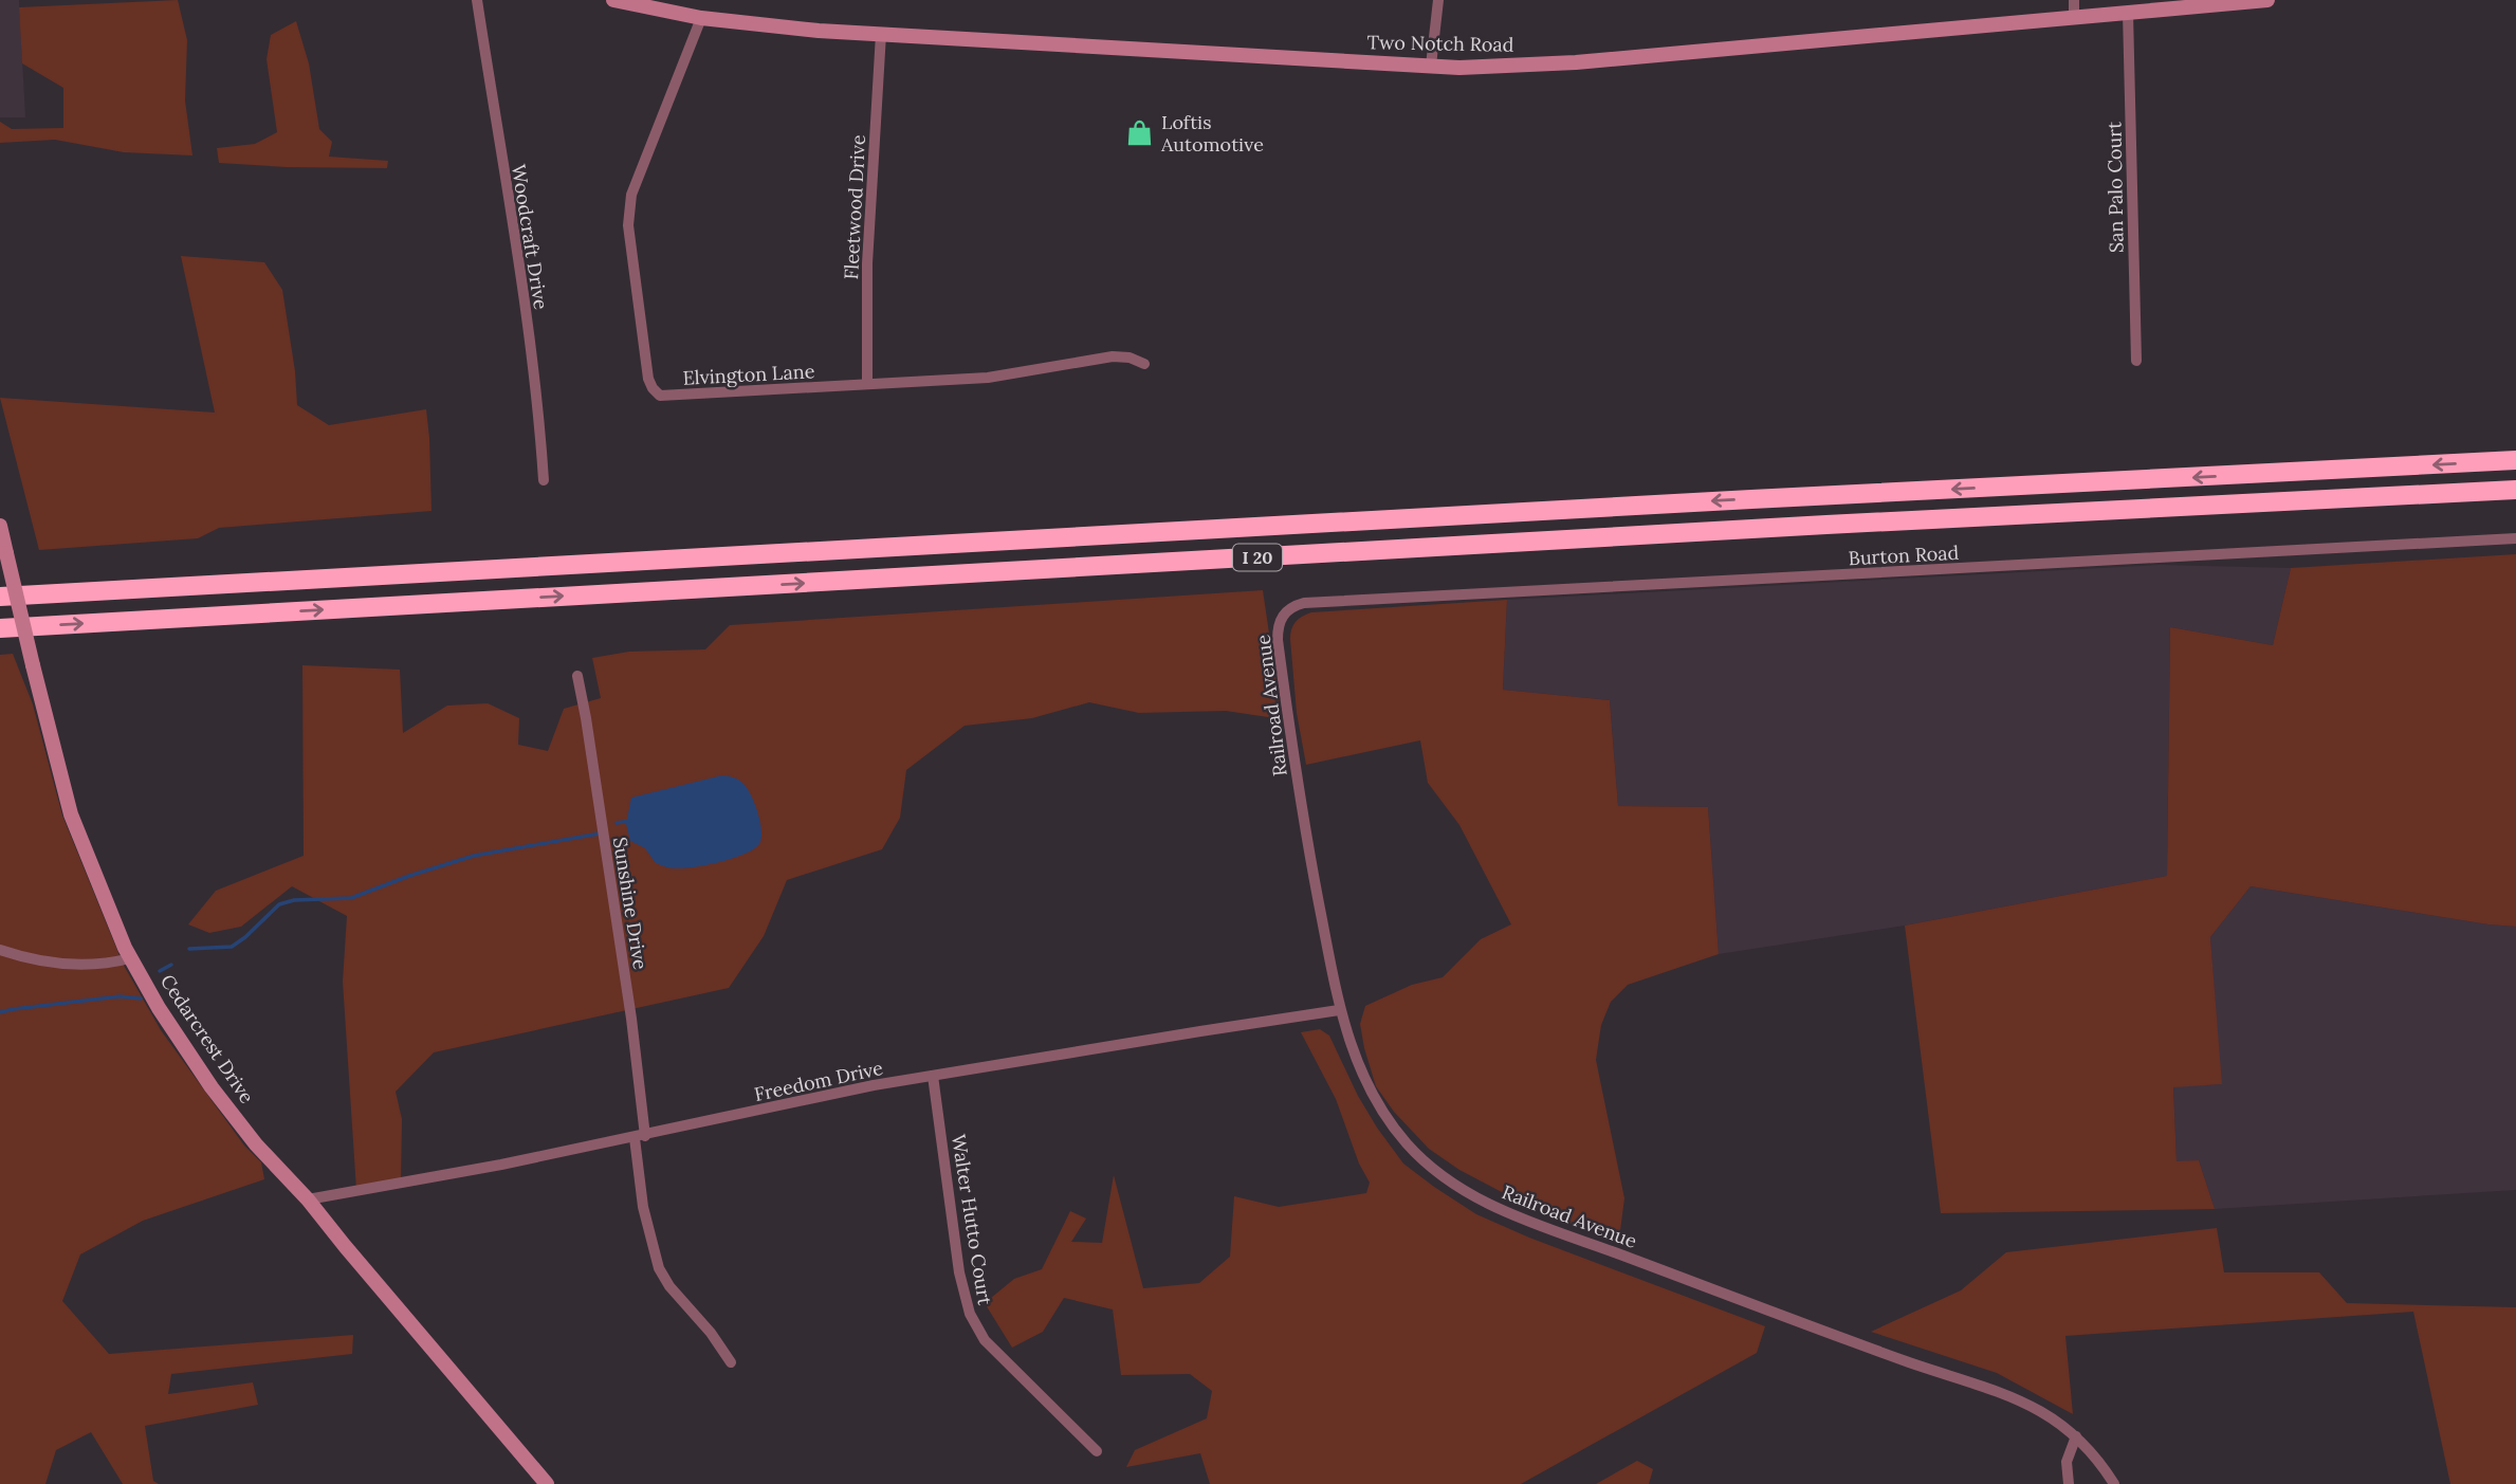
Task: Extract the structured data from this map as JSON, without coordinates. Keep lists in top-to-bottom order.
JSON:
{
  "streets": {
    "highway": ["I 20"],
    "street": [
      "Two Notch Road",
      "San Palo Court",
      "Fleetwood Drive",
      "Woodcraft Drive",
      "Elvington Lane",
      "Burton Road",
      "Railroad Avenue",
      "Sunshine Drive",
      "Cedarcrest Drive",
      "Freedom Drive",
      "Walter Hutto Court"
    ]
  },
  "crossings": [
    ["Two Notch Road", "San Palo Court"],
    ["Two Notch Road", "Fleetwood Drive"],
    ["Two Notch Road", "Elvington Lane"],
    ["Fleetwood Drive", "Elvington Lane"],
    ["Burton Road", "Railroad Avenue"],
    ["Railroad Avenue", "Freedom Drive"],
    ["Sunshine Drive", "Freedom Drive"],
    ["Cedarcrest Drive", "Freedom Drive"],
    ["Freedom Drive", "Walter Hutto Court"]
  ],
  "places": {
    "shop": ["Loftis Automotive"]
  }
}
